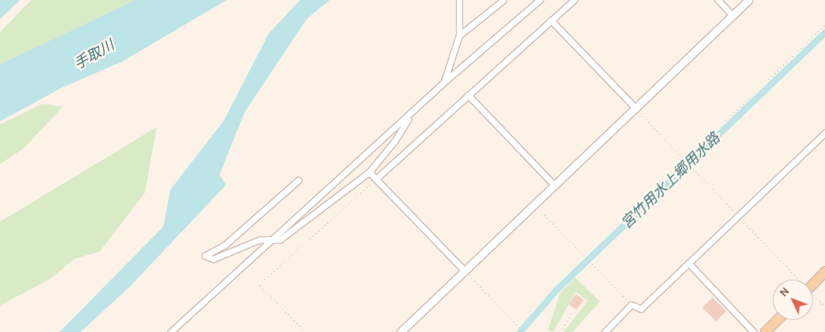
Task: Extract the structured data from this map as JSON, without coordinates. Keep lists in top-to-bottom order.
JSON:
{
  "water": ["手取川", "宮竹用水上郷用水路"],
  "north": "top left"
}
